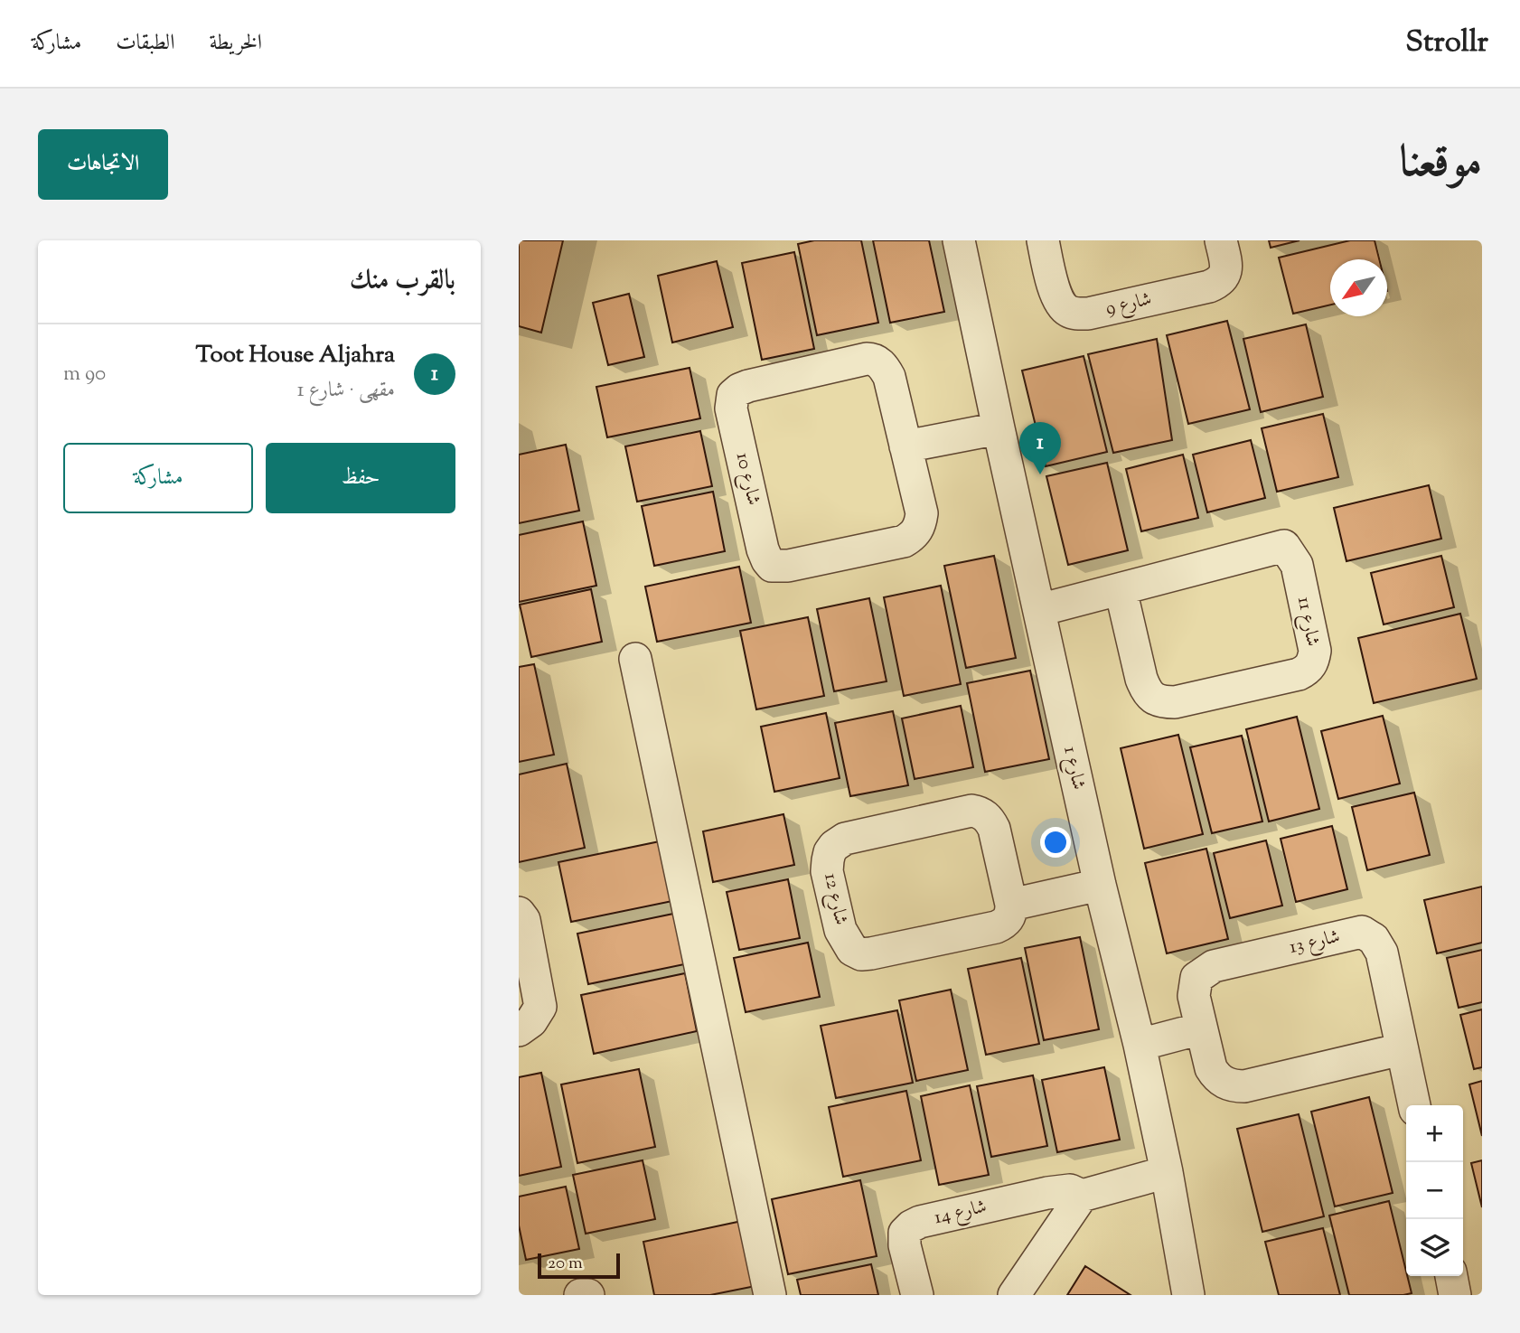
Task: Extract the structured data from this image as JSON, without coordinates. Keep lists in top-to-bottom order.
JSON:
{
  "streets": {
    "street": [
      "شارع 9",
      "شارع 10",
      "شارع 11",
      "شارع 1",
      "شارع 12",
      "شارع 13",
      "شارع 14"
    ]
  },
  "crossings": [
    ["شارع 11", "شارع 1"],
    ["شارع 1", "شارع 14"]
  ],
  "scale_bar": "20 m",
  "north": "bottom left",
  "page": {
    "header": "Strollr",
    "nav": ["الخريطة", "الطبقات", "مشاركة"],
    "title": "موقعنا",
    "buttons": [
      "الاتجاهات",
      ["حفظ", "مشاركة"]
    ],
    "heading": "بالقرب منك",
    "list": [
      {
        "mark": "1",
        "name": "Toot House Aljahra",
        "note": "مقهى · شارع 1",
        "value": "90 m"
      }
    ],
    "pins": "1",
    "map_buttons": ["+", "−"],
    "scale": "20 m"
  }
}
